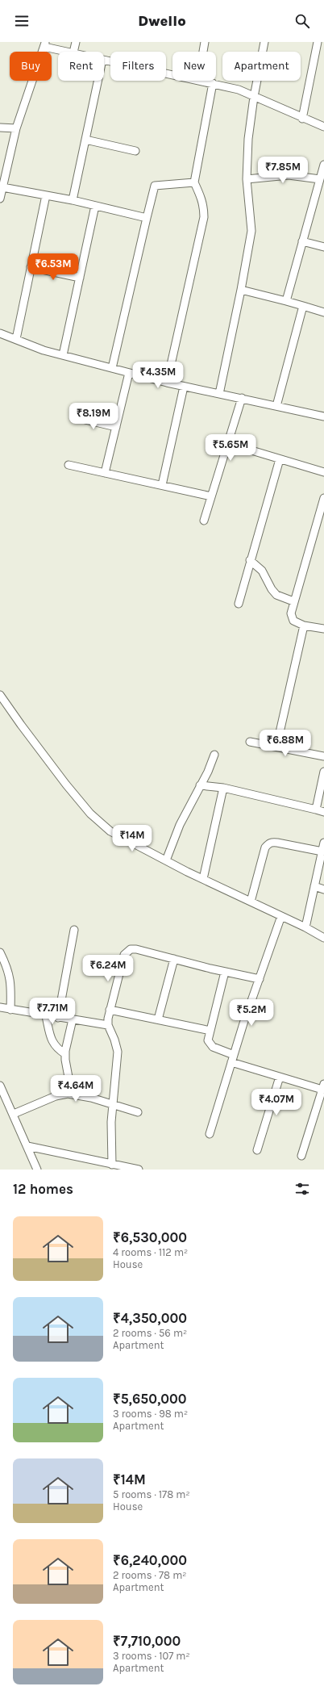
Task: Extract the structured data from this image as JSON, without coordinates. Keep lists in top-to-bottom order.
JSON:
{
  "page": {
    "header": "Dwello",
    "chip": [
      "Buy",
      "Rent",
      "Filters",
      "New",
      "Apartment"
    ],
    "price": [
      "₹7.85M",
      "₹6.53M",
      "₹4.35M",
      "₹8.19M",
      "₹5.65M",
      "₹6.88M",
      "₹14M",
      "₹6.24M",
      "₹7.71M",
      "₹5.2M",
      "₹4.64M",
      "₹4.07M"
    ],
    "heading": "12 homes",
    "list": [
      {
        "name": "₹6,530,000",
        "note": "4 rooms · 112 m² · House"
      },
      {
        "name": "₹4,350,000",
        "note": "2 rooms · 56 m² · Apartment"
      },
      {
        "name": "₹5,650,000",
        "note": "3 rooms · 98 m² · Apartment"
      },
      {
        "name": "₹14M",
        "note": "5 rooms · 178 m² · House"
      },
      {
        "name": "₹6,240,000",
        "note": "2 rooms · 78 m² · Apartment"
      },
      {
        "name": "₹7,710,000",
        "note": "3 rooms · 107 m² · Apartment"
      }
    ]
  }
}
